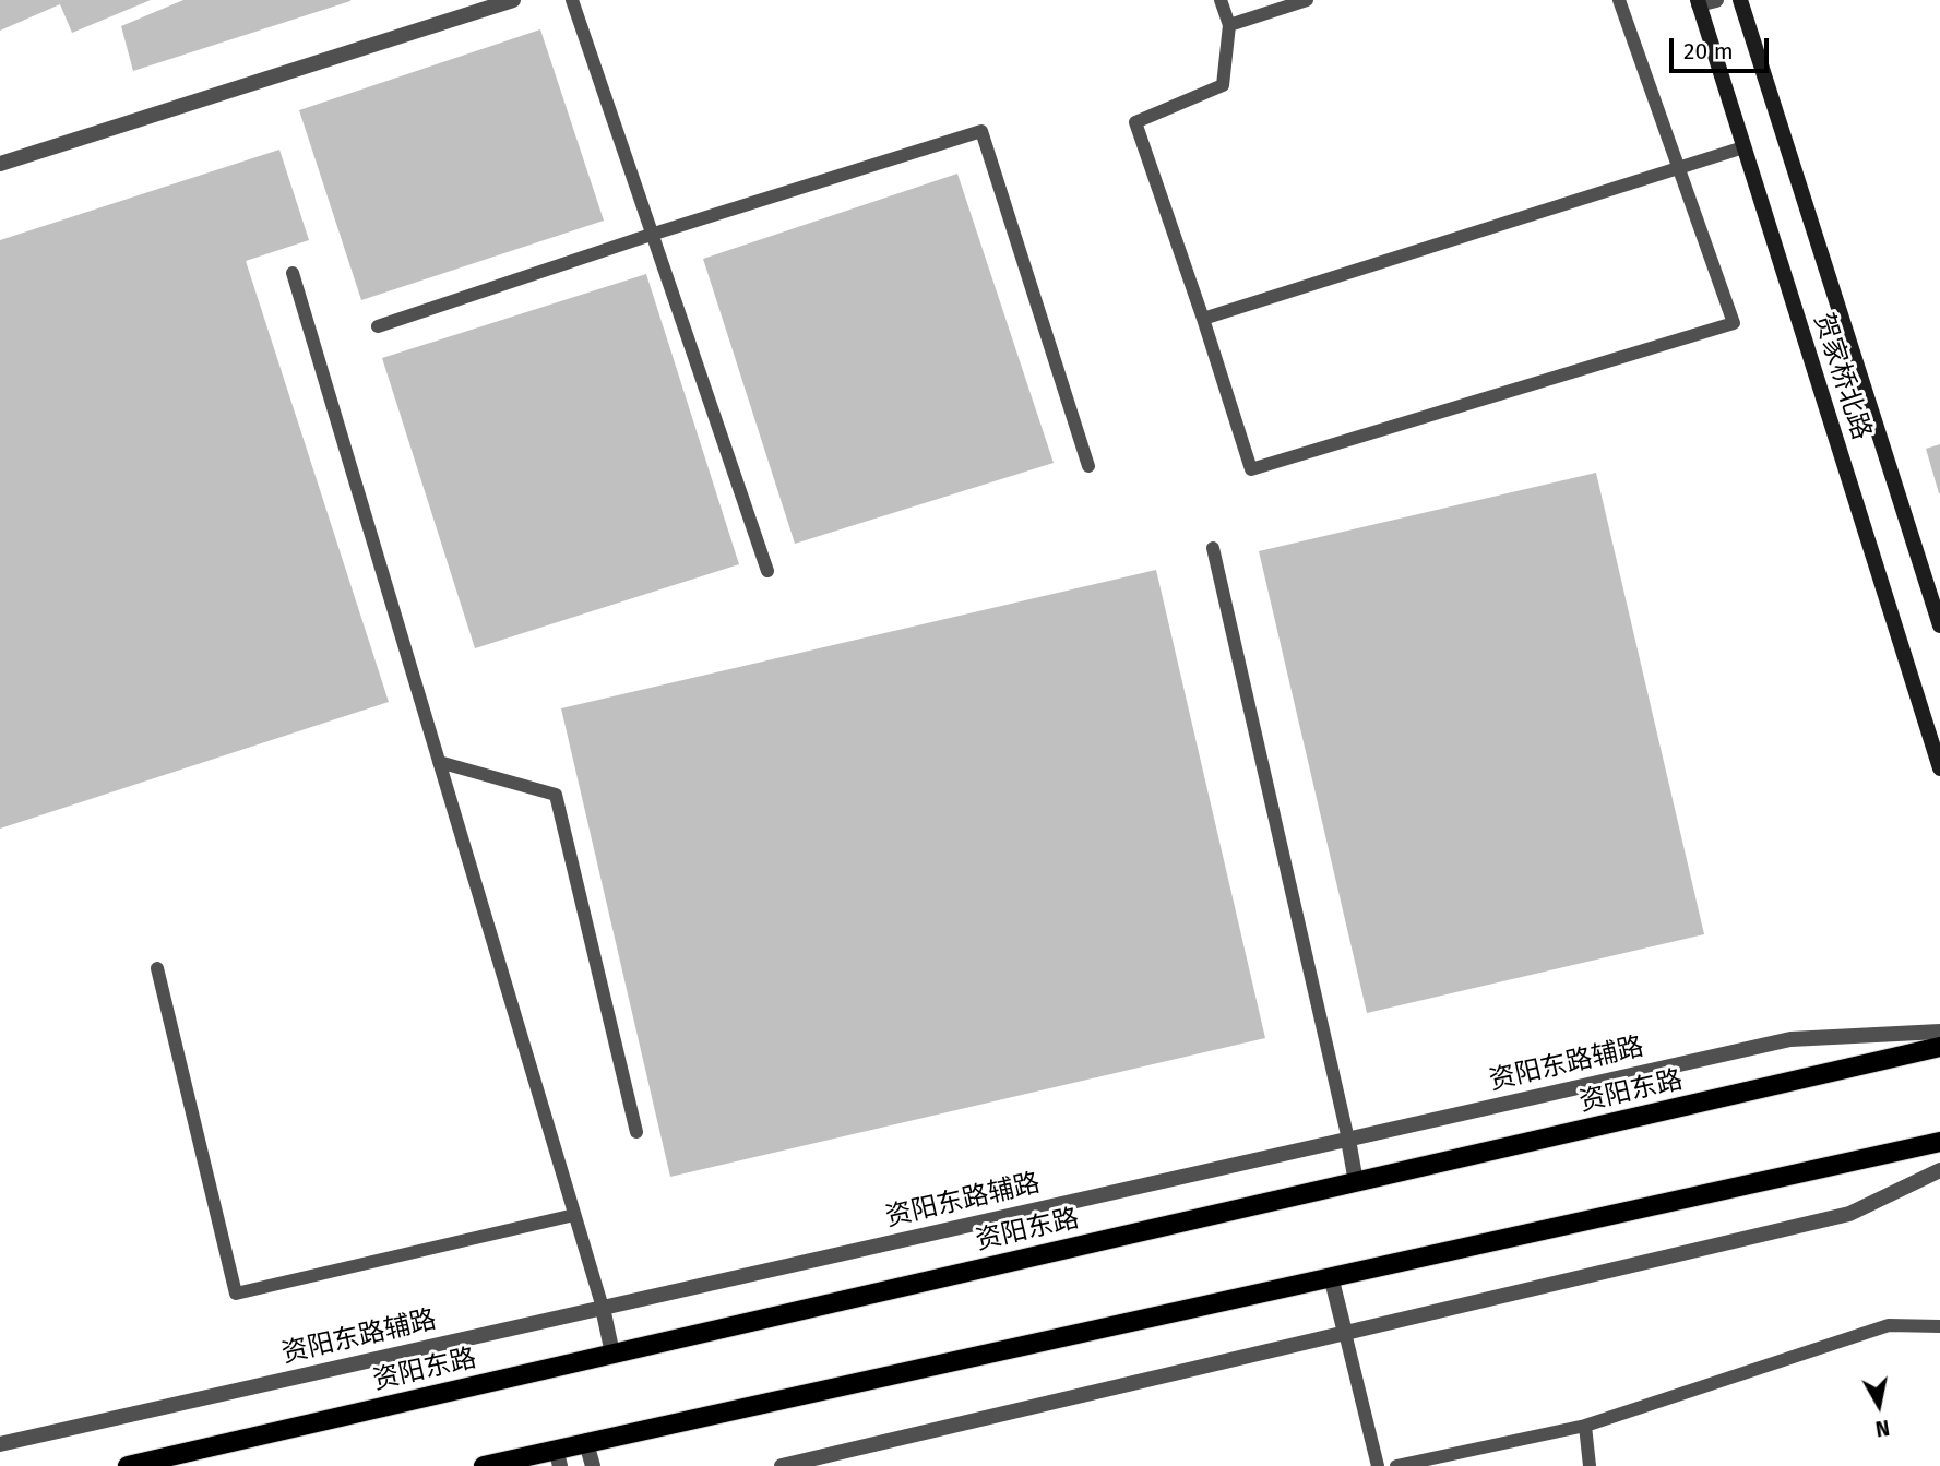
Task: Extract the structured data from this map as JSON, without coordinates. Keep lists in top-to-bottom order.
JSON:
{
  "streets": {
    "main road": ["贺家桥北路", "资阳东路"],
    "street": ["资阳东路辅路"]
  },
  "scale_bar": "20 m",
  "north": "bottom"
}
